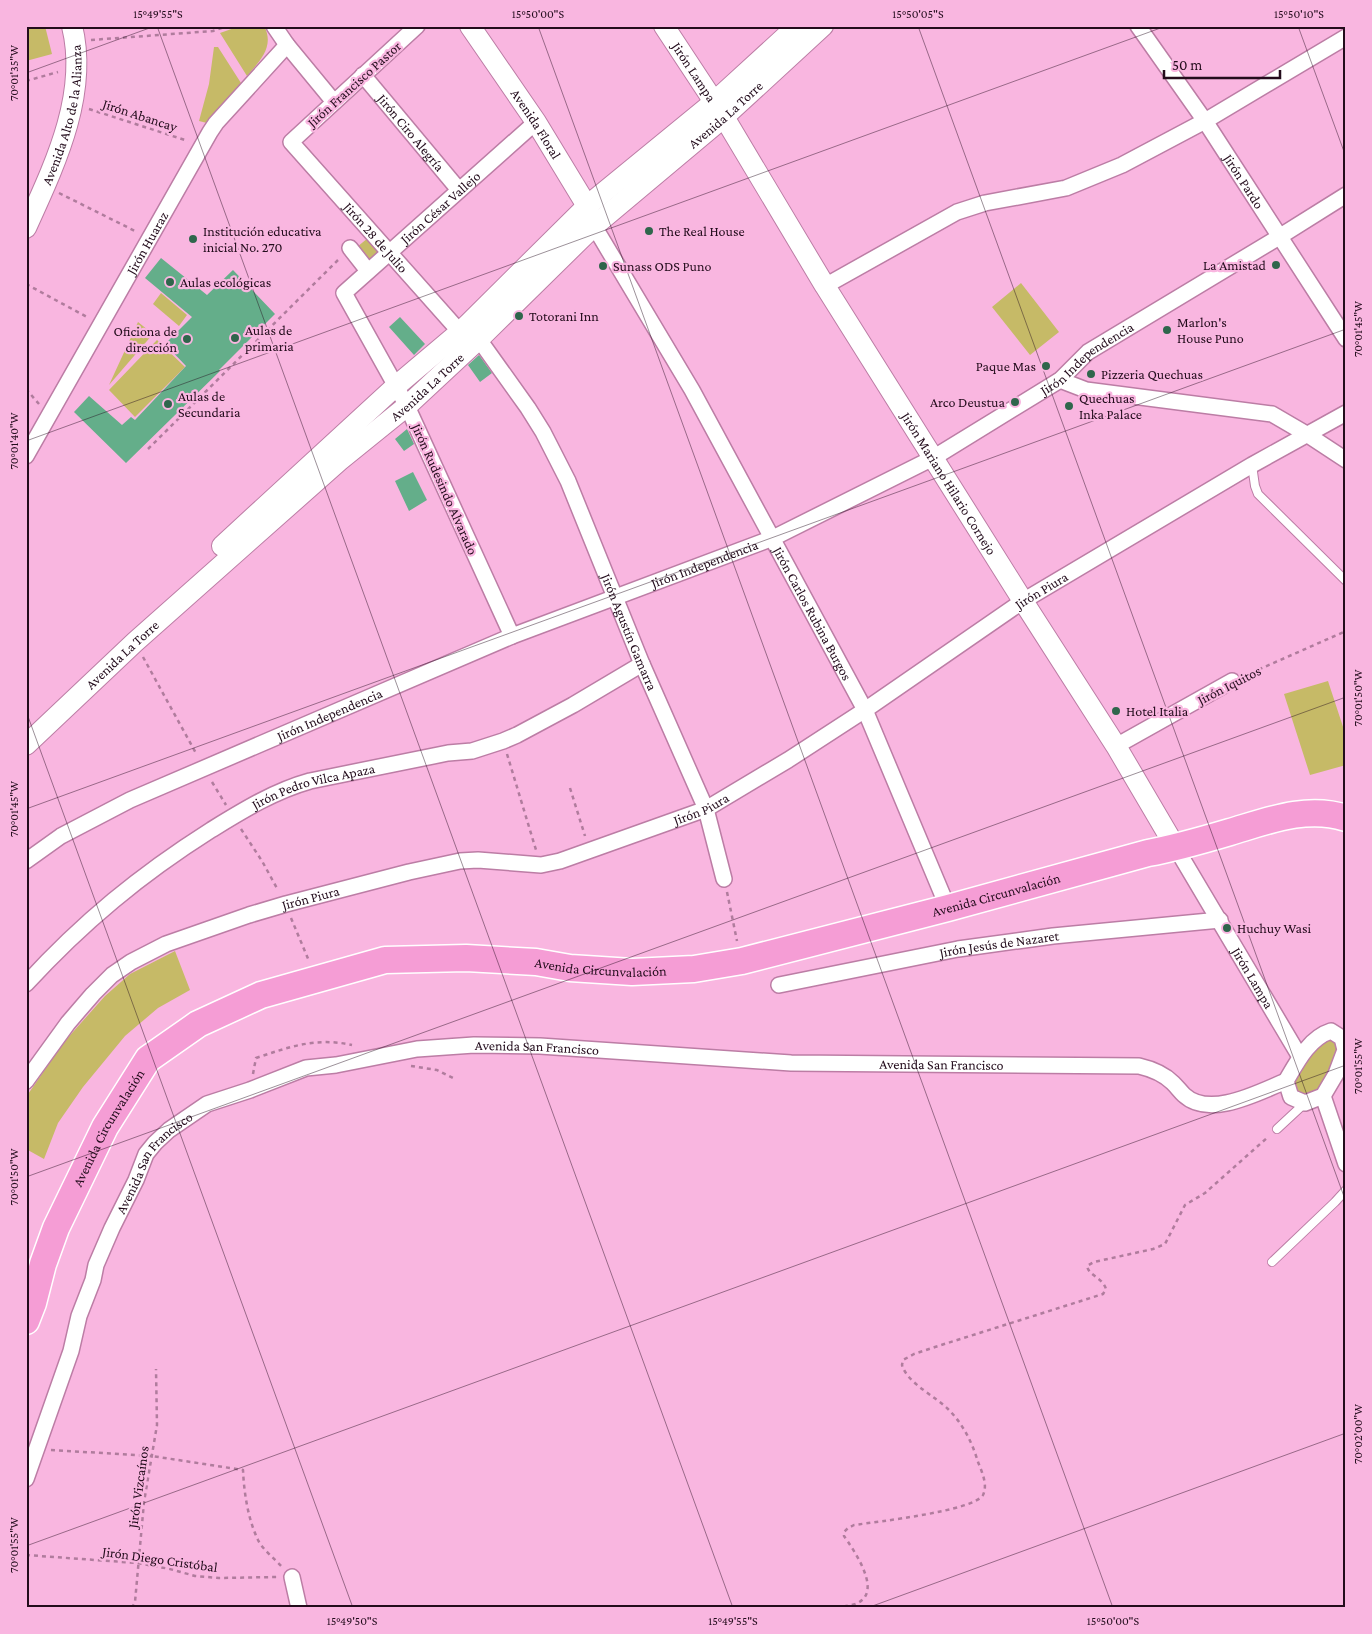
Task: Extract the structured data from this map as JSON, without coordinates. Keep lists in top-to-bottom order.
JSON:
{
  "streets": {
    "highway": ["Avenida Circunvalación"],
    "main road": [
      "Jirón Lampa",
      "Avenida Alto de la Alianza",
      "Avenida La Torre",
      "Avenida Floral",
      "Jirón Mariano Hilario Cornejo"
    ],
    "street": [
      "Jirón Francisco Pastor",
      "Jirón Ciro Alegría",
      "Jirón Pardo",
      "Jirón César Vallejo",
      "Jirón 28 de Julio",
      "Jirón Huaraz",
      "Jirón Independencia",
      "Jirón Rudesindo Alvarado",
      "Jirón Piura",
      "Jirón Carlos Rubina Burgos",
      "Jirón Agustín Gamarra",
      "Jirón Iquitos",
      "Jirón Pedro Vilca Apaza",
      "Jirón Jesús de Nazaret",
      "Avenida San Francisco"
    ],
    "path": ["Jirón Abancay", "Jirón Vizcaínos", "Jirón Diego Cristóbal"]
  },
  "crossings": [
    ["Jirón Lampa", "Avenida La Torre"],
    ["Jirón Lampa", "Jirón Mariano Hilario Cornejo"],
    ["Jirón Lampa", "Avenida Circunvalación"],
    ["Jirón Lampa", "Jirón Jesús de Nazaret"],
    ["Jirón Francisco Pastor", "Jirón Ciro Alegría"],
    ["Jirón Francisco Pastor", "Jirón 28 de Julio"],
    ["Avenida Alto de la Alianza", "Jirón Abancay"],
    ["Avenida La Torre", "Avenida Floral"],
    ["Avenida La Torre", "Jirón 28 de Julio"],
    ["Avenida La Torre", "Jirón Mariano Hilario Cornejo"],
    ["Avenida La Torre", "Jirón Rudesindo Alvarado"],
    ["Avenida La Torre", "Jirón Carlos Rubina Burgos"],
    ["Avenida La Torre", "Jirón Agustín Gamarra"],
    ["Jirón Abancay", "Jirón Huaraz"],
    ["Avenida Floral", "Jirón César Vallejo"],
    ["Avenida Floral", "Jirón Carlos Rubina Burgos"],
    ["Jirón Ciro Alegría", "Jirón César Vallejo"],
    ["Jirón Pardo", "Jirón Independencia"],
    ["Jirón César Vallejo", "Jirón 28 de Julio"],
    ["Jirón César Vallejo", "Jirón Rudesindo Alvarado"],
    ["Jirón 28 de Julio", "Jirón Agustín Gamarra"],
    ["Jirón Independencia", "Jirón Mariano Hilario Cornejo"],
    ["Jirón Independencia", "Jirón Rudesindo Alvarado"],
    ["Jirón Independencia", "Jirón Carlos Rubina Burgos"],
    ["Jirón Independencia", "Jirón Agustín Gamarra"],
    ["Jirón Mariano Hilario Cornejo", "Jirón Piura"],
    ["Jirón Mariano Hilario Cornejo", "Jirón Iquitos"],
    ["Jirón Mariano Hilario Cornejo", "Avenida Circunvalación"],
    ["Jirón Piura", "Jirón Carlos Rubina Burgos"],
    ["Jirón Piura", "Jirón Agustín Gamarra"],
    ["Jirón Carlos Rubina Burgos", "Avenida Circunvalación"],
    ["Jirón Agustín Gamarra", "Jirón Pedro Vilca Apaza"],
    ["Jirón Vizcaínos", "Jirón Diego Cristóbal"]
  ],
  "places": [
    "The Real House",
    "Institución educativa inicial No. 270",
    "La Amistad",
    "Sunass ODS Puno",
    "Aulas ecológicas",
    "Totorani Inn",
    "Marlon's House Puno",
    "Aulas de primaria",
    "Oficiona de dirección",
    "Paque Mas",
    "Pizzeria Quechuas",
    "Arco Deustua",
    "Aulas de Secundaria",
    "Quechuas Inka Palace",
    "Hotel Italia",
    "Huchuy Wasi"
  ],
  "scale_bar": "50 m",
  "coordinates": [
    "15°49'55\"S",
    "15°50'00\"S",
    "15°50'05\"S",
    "15°50'10\"S",
    "70°01'35\"W",
    "70°01'45\"W",
    "70°01'40\"W",
    "70°01'50\"W",
    "70°01'55\"W",
    "70°02'00\"W",
    "15°49'50\"S"
  ]
}
